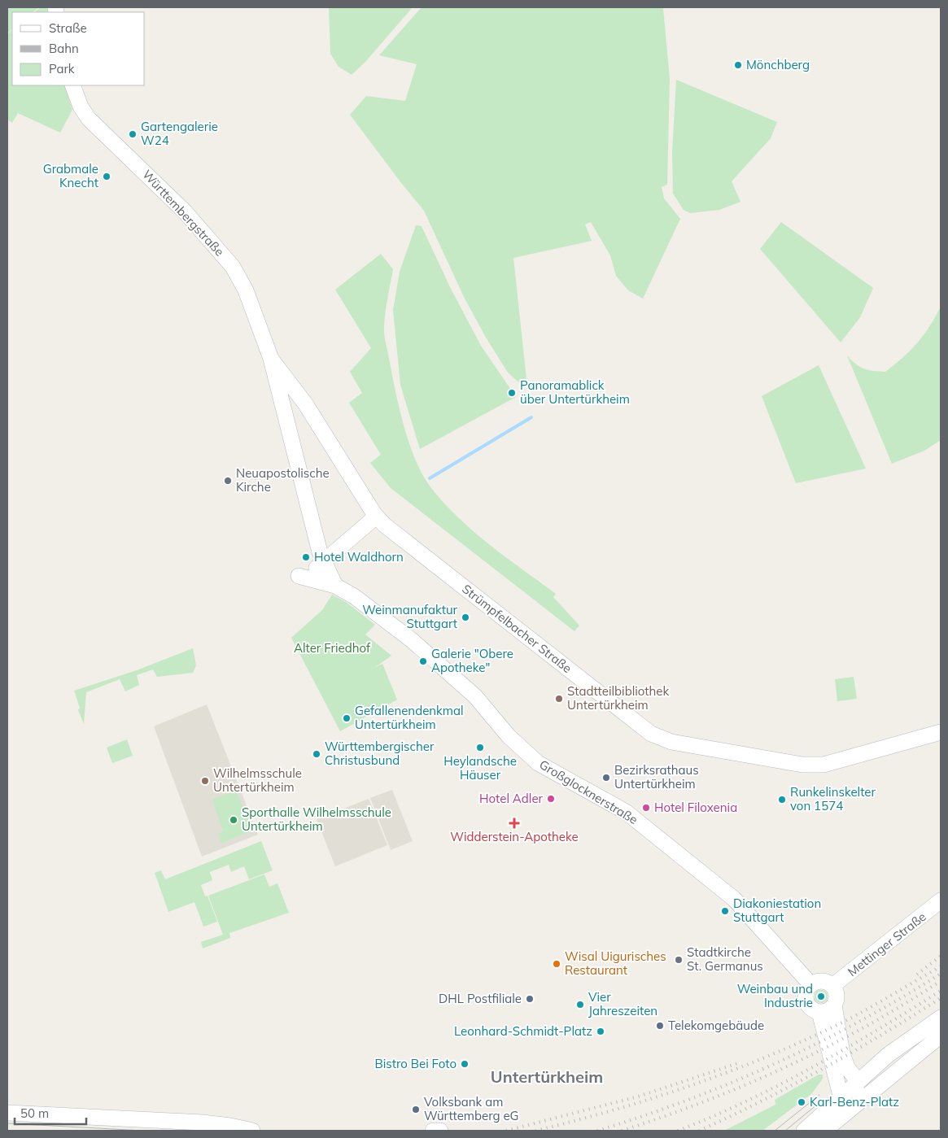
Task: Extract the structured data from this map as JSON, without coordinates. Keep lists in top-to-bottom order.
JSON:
{
  "streets": {
    "street": [
      "Württembergstraße",
      "Strümpfelbacher Straße",
      "Großglocknerstraße",
      "Mettinger Straße"
    ]
  },
  "crossings": [
    ["Württembergstraße", "Strümpfelbacher Straße"],
    ["Großglocknerstraße", "Mettinger Straße"]
  ],
  "districts": ["Untertürkheim"],
  "parks": ["Alter Friedhof"],
  "places": {
    "other": [
      "Mönchberg",
      "Gartengalerie W24",
      "Grabmale Knecht",
      "Panoramablick über Untertürkheim",
      "Neuapostolische Kirche",
      "Hotel Waldhorn",
      "Weinmanufaktur Stuttgart",
      "Galerie \"Obere Apotheke\"",
      "Stadtteilbibliothek Untertürkheim",
      "Gefallenendenkmal Untertürkheim",
      "Heylandsche Häuser",
      "Württembergischer Christusbund",
      "Bezirksrathaus Untertürkheim",
      "Wilhelmsschule Untertürkheim",
      "Hotel Adler",
      "Runkelinskelter von 1574",
      "Hotel Filoxenia",
      "Sporthalle Wilhelmsschule Untertürkheim",
      "Diakoniestation Stuttgart",
      "Stadtkirche St. Germanus",
      "Wisal Uigurisches Restaurant",
      "Weinbau und Industrie",
      "DHL Postfiliale",
      "Vier Jahreszeiten",
      "Telekomgebäude",
      "Leonhard-Schmidt-Platz",
      "Bistro Bei Foto",
      "Karl-Benz-Platz",
      "Volksbank am Württemberg eG"
    ],
    "health": ["Widderstein-Apotheke"]
  },
  "legend": ["Straße", "Bahn", "Park"],
  "scale_bar": "50 m"
}
